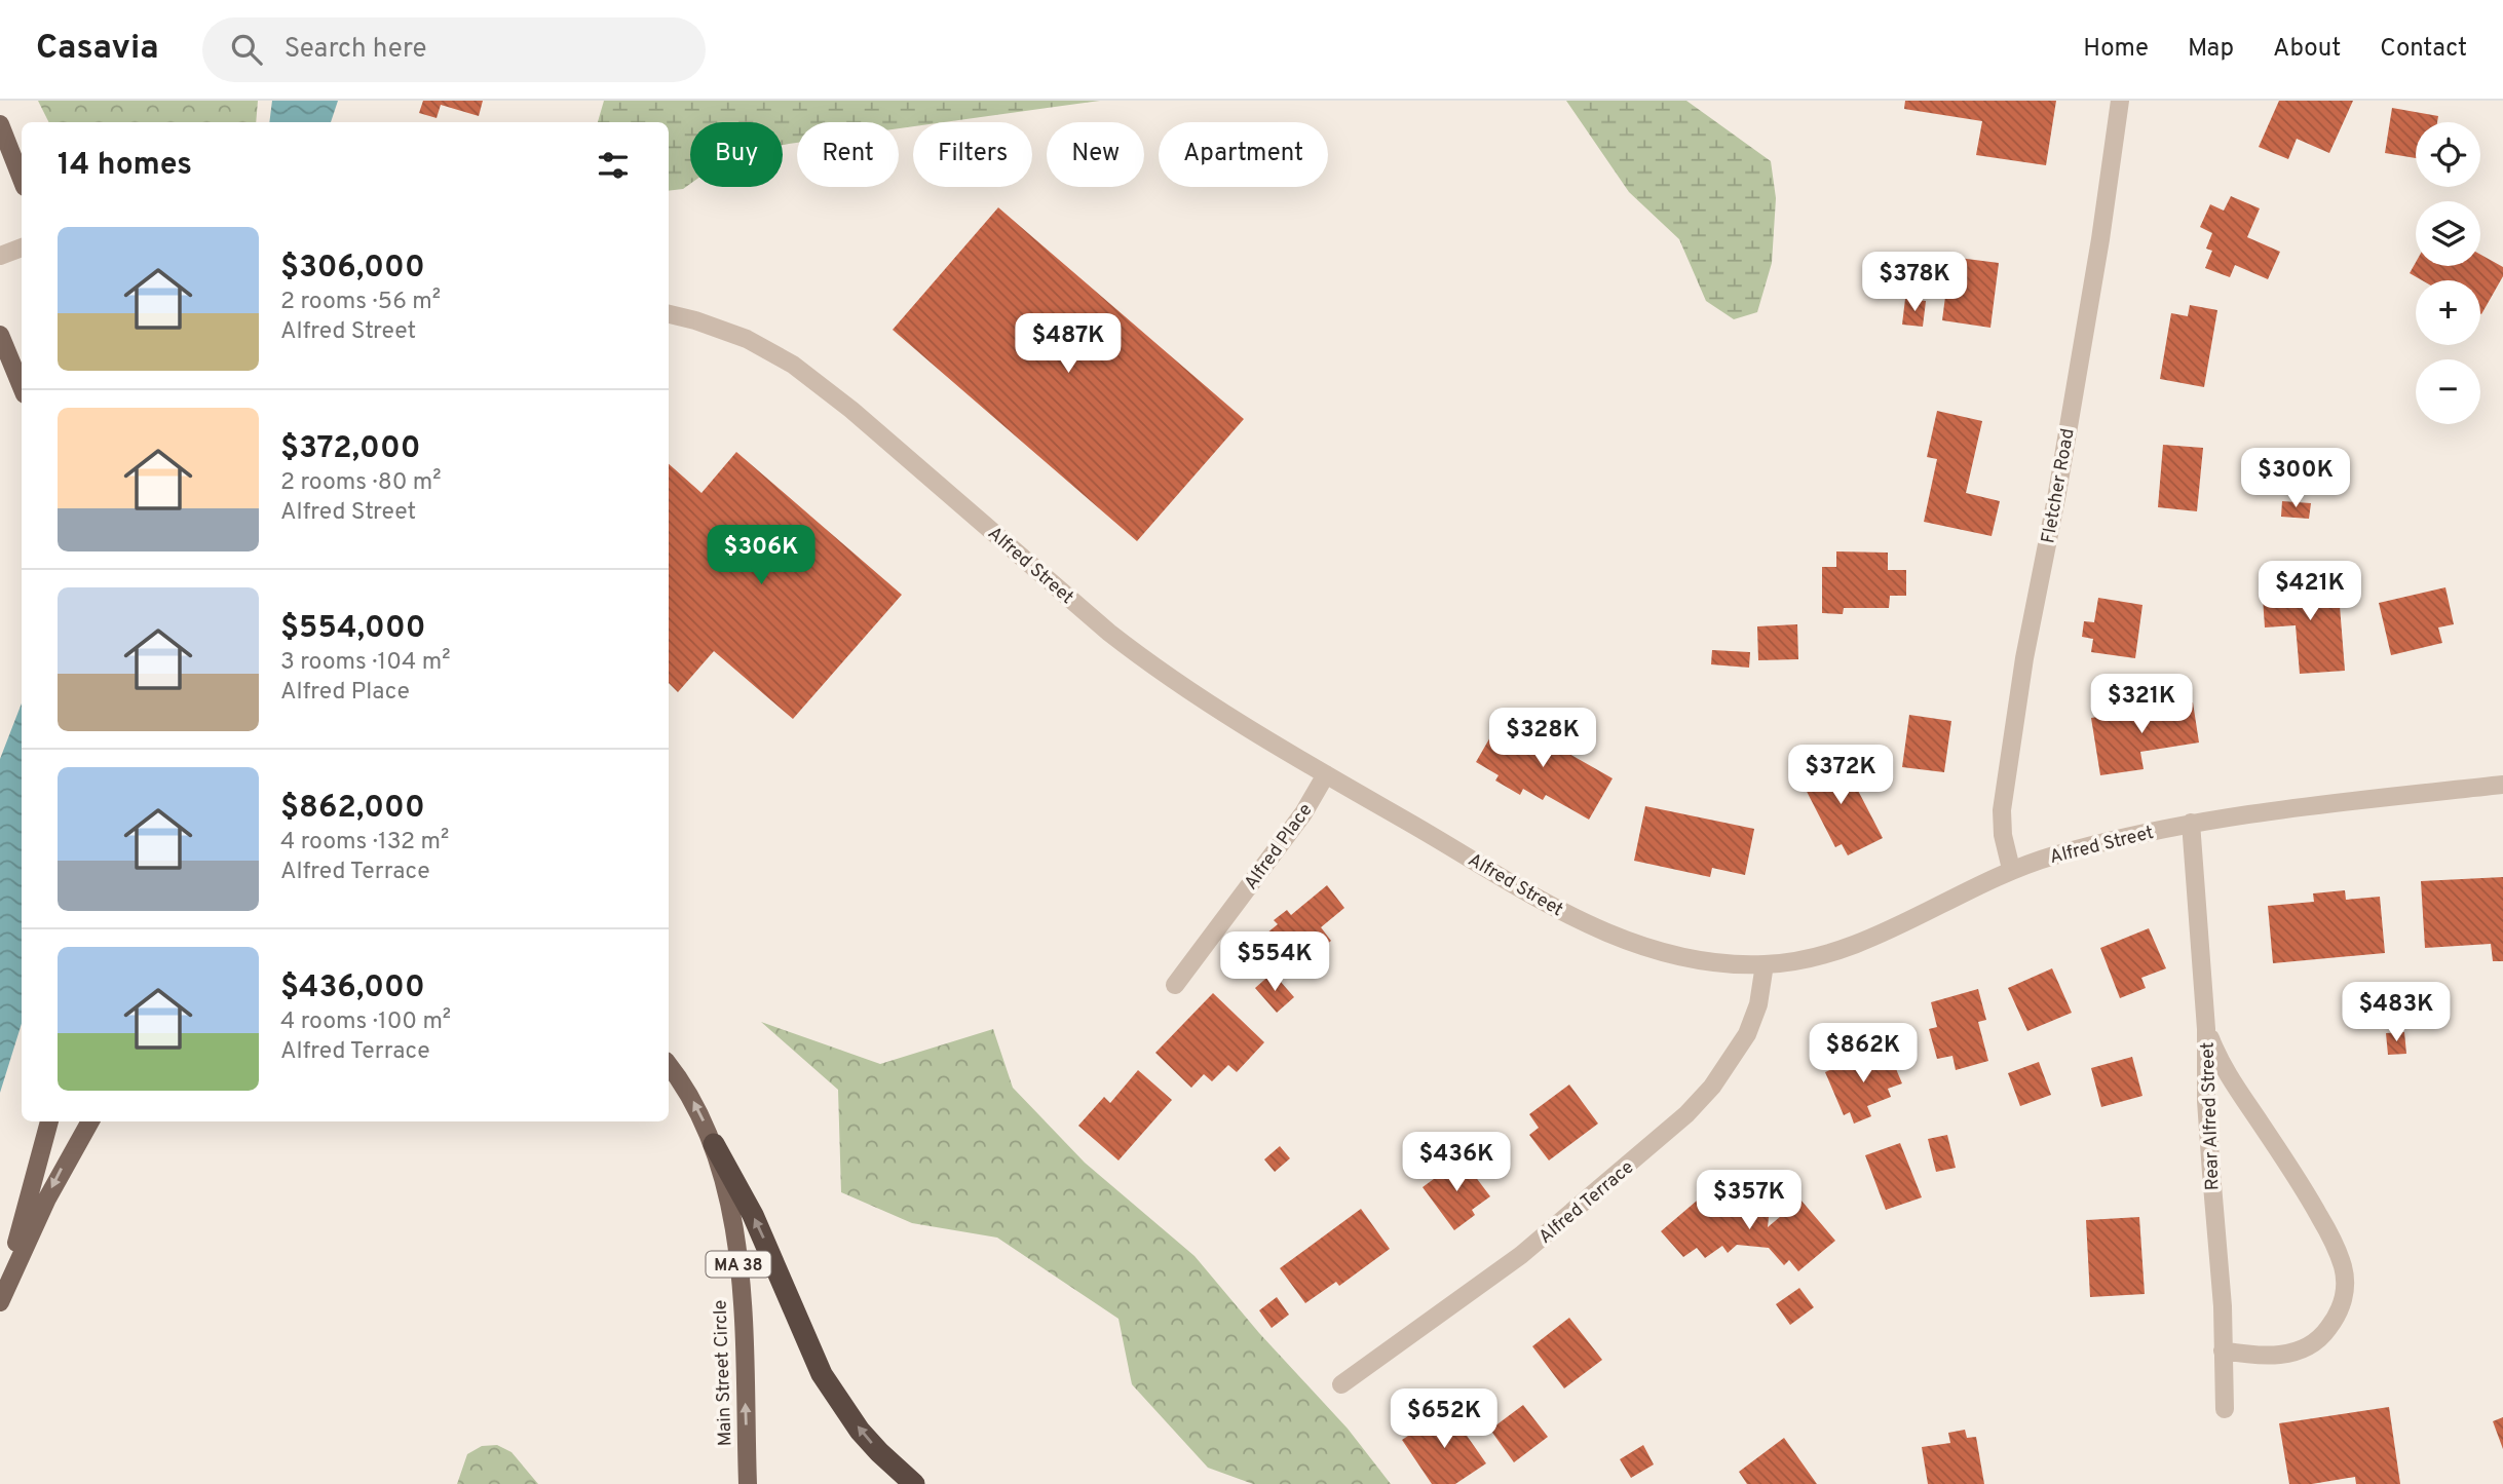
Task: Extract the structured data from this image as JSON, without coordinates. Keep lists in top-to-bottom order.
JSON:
{
  "streets": {
    "main road": ["MA 38", "Main Street Circle"],
    "street": [
      "Fletcher Road",
      "Alfred Street",
      "Alfred Place",
      "Rear Alfred Street",
      "Alfred Terrace"
    ]
  },
  "crossings": [
    ["Fletcher Road", "Alfred Street"],
    ["Alfred Street", "Alfred Place"],
    ["Alfred Street", "Rear Alfred Street"],
    ["Alfred Street", "Alfred Terrace"]
  ],
  "one_way": ["Main Street Circle"],
  "page": {
    "header": "Casavia",
    "search": "Search here",
    "nav": [
      "Home",
      "Map",
      "About",
      "Contact"
    ],
    "map_buttons": ["+", "−"],
    "chip": [
      "Buy",
      "Rent",
      "Filters",
      "New",
      "Apartment"
    ],
    "heading": "14 homes",
    "list": [
      {
        "name": "$306,000",
        "note": "2 rooms · 56 m² · Alfred Street"
      },
      {
        "name": "$372,000",
        "note": "2 rooms · 80 m² · Alfred Street"
      },
      {
        "name": "$554,000",
        "note": "3 rooms · 104 m² · Alfred Place"
      },
      {
        "name": "$862,000",
        "note": "4 rooms · 132 m² · Alfred Terrace"
      },
      {
        "name": "$436,000",
        "note": "4 rooms · 100 m² · Alfred Terrace"
      }
    ],
    "price": [
      "$378K",
      "$487K",
      "$300K",
      "$306K",
      "$421K",
      "$321K",
      "$328K",
      "$372K",
      "$554K",
      "$483K",
      "$862K",
      "$436K",
      "$357K",
      "$652K"
    ]
  }
}
